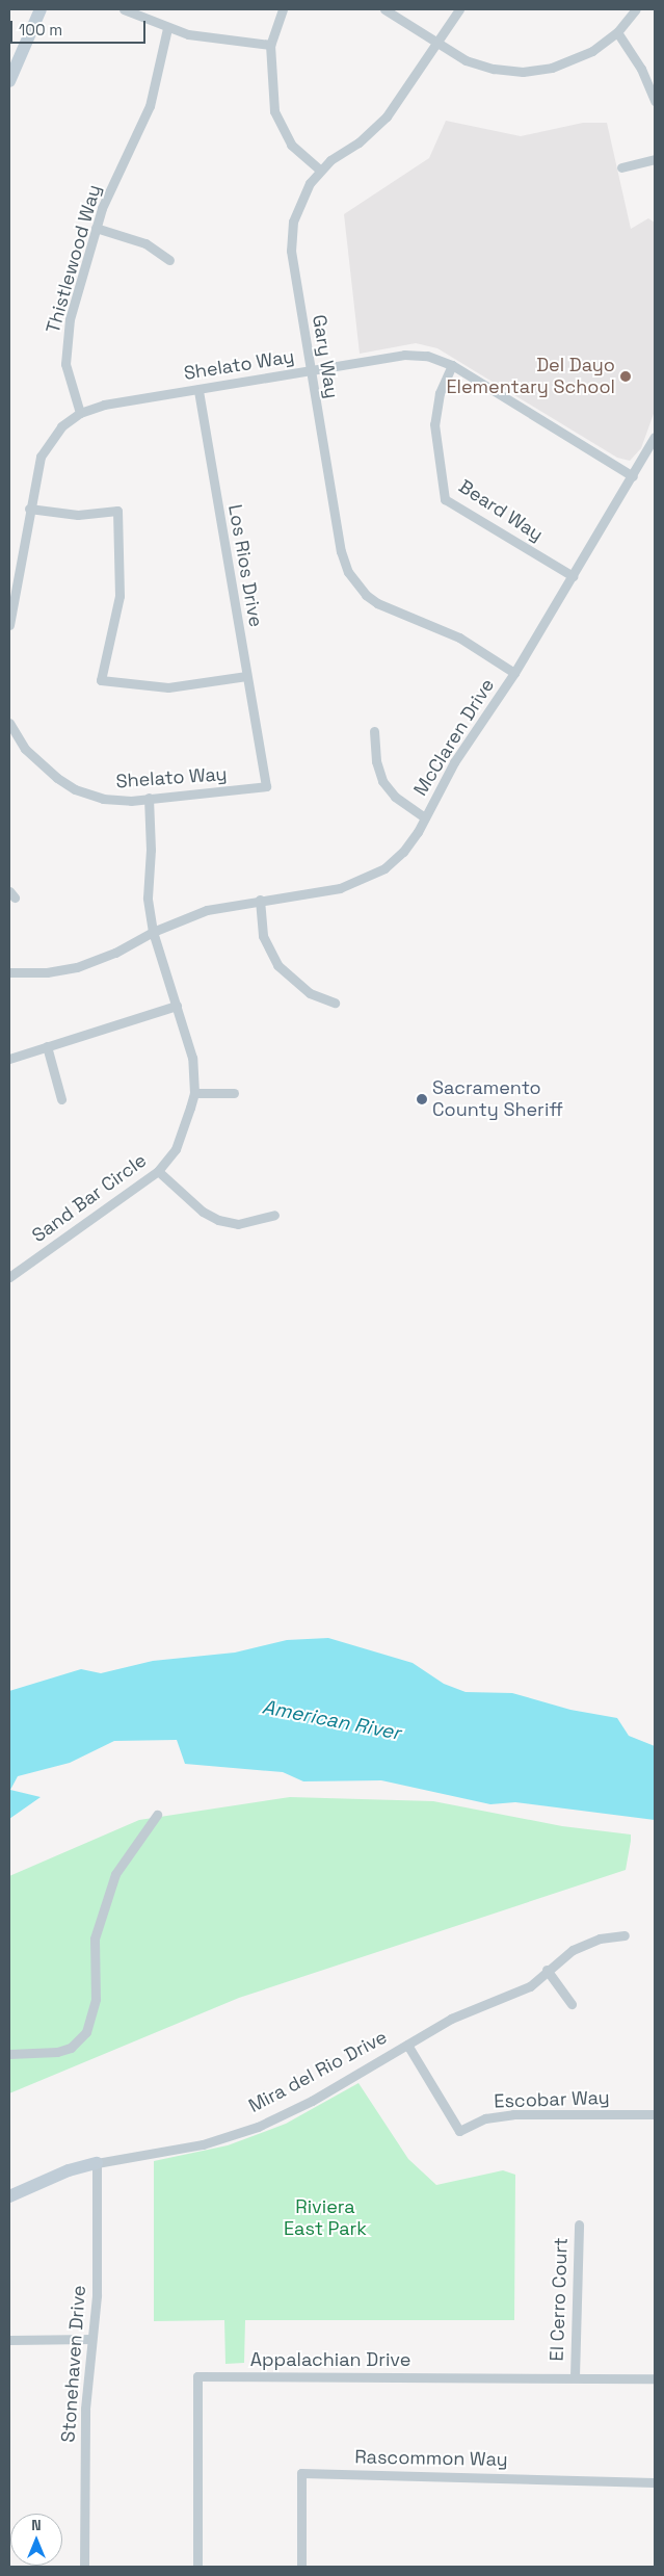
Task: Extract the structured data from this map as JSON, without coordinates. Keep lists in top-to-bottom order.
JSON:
{
  "streets": {
    "street": [
      "Thistlewood Way",
      "Gary Way",
      "Shelato Way",
      "Beard Way",
      "Los Rios Drive",
      "McClaren Drive",
      "Sand Bar Circle",
      "Mira del Rio Drive",
      "Escobar Way",
      "El Cerro Court",
      "Appalachian Drive",
      "Stonehaven Drive",
      "Rascommon Way"
    ]
  },
  "crossings": [
    ["Thistlewood Way", "Shelato Way"],
    ["Gary Way", "Shelato Way"],
    ["Gary Way", "McClaren Drive"],
    ["Shelato Way", "Beard Way"],
    ["Shelato Way", "Los Rios Drive"],
    ["Shelato Way", "McClaren Drive"],
    ["Beard Way", "McClaren Drive"],
    ["Mira del Rio Drive", "Escobar Way"],
    ["Mira del Rio Drive", "Stonehaven Drive"],
    ["El Cerro Court", "Appalachian Drive"]
  ],
  "water": ["American River"],
  "parks": ["Riviera East Park"],
  "places": ["Del Dayo Elementary School", "Sacramento County Sheriff"],
  "scale_bar": "100 m",
  "north": "top"
}
